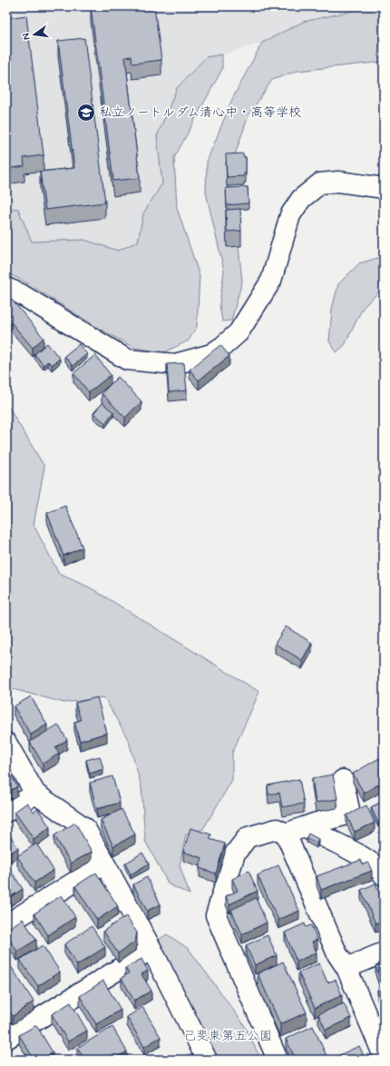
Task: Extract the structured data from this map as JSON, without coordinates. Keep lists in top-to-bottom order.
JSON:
{
  "parks": ["己斐東第五公園"],
  "places": {
    "school or university": ["私立ノートルダム清心中・高等学校"]
  },
  "north": "left"
}
